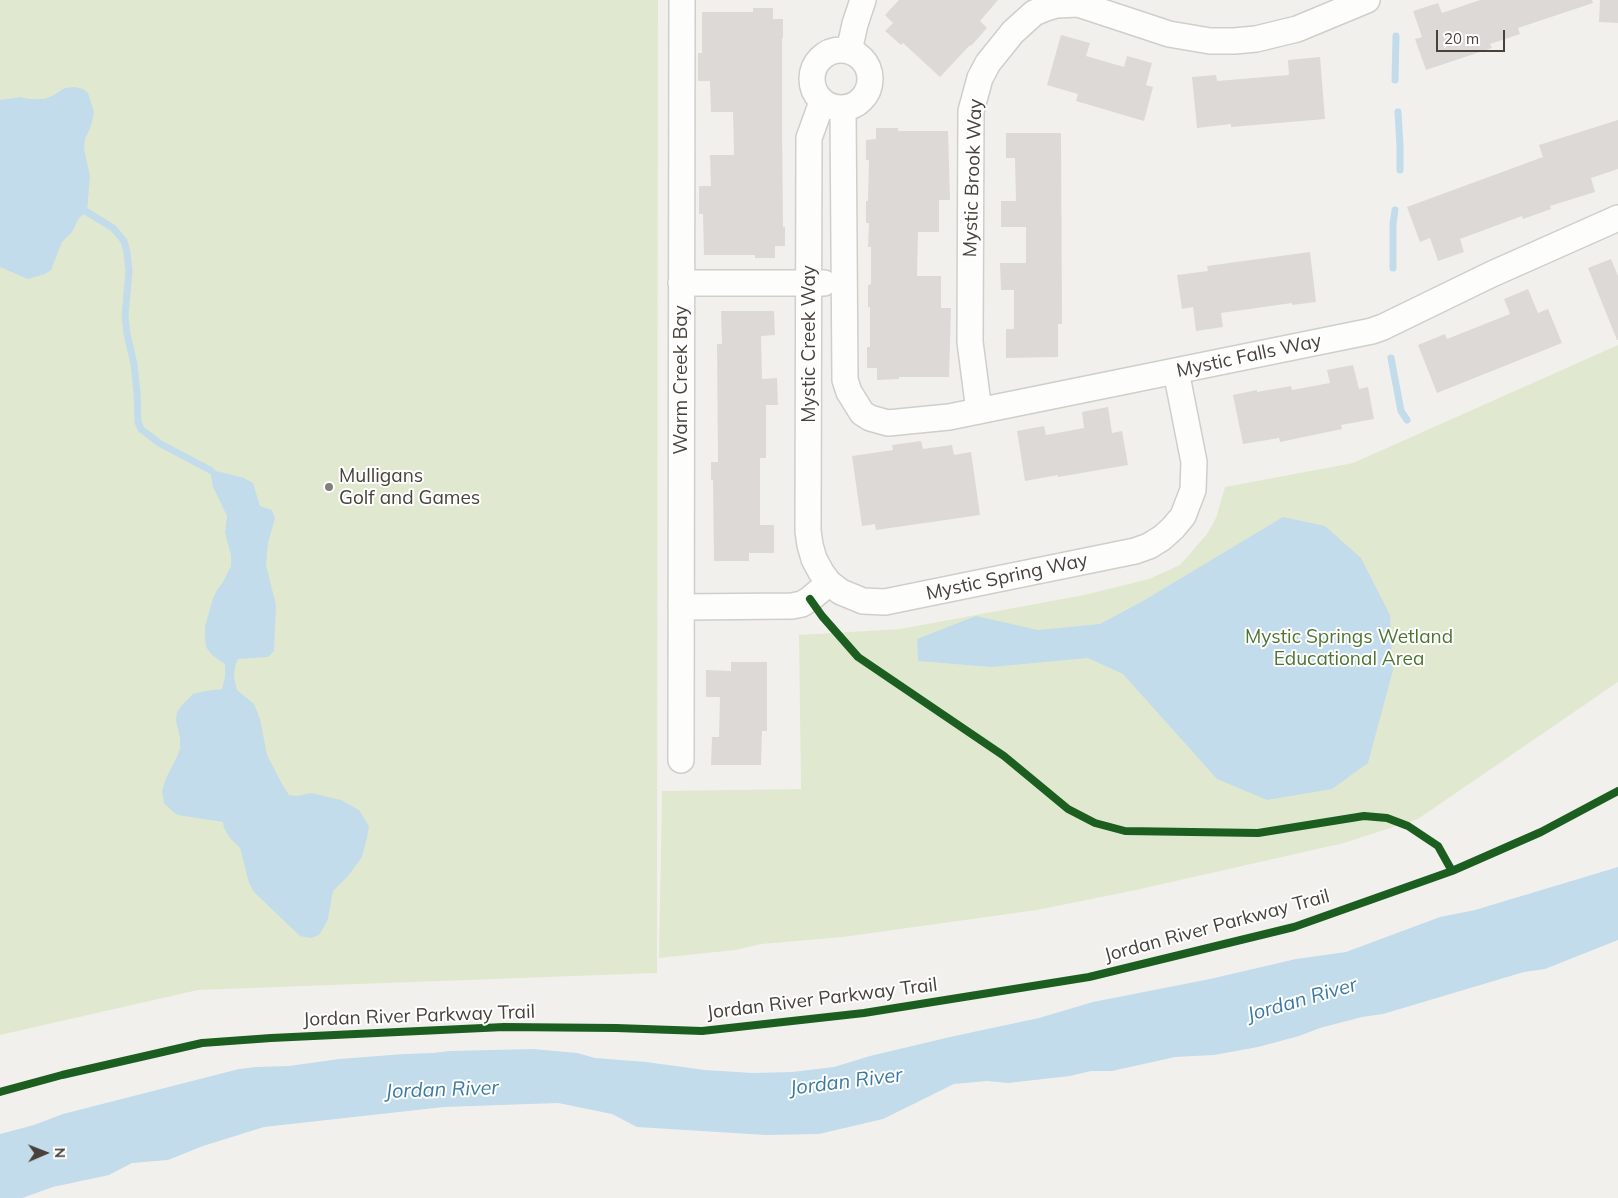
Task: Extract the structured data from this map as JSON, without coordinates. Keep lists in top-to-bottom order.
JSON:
{
  "streets": {
    "street": [
      "Mystic Brook Way",
      "Mystic Creek Way",
      "Mystic Falls Way",
      "Warm Creek Bay",
      "Mystic Spring Way"
    ],
    "cycle path": ["Jordan River Parkway Trail"]
  },
  "crossings": [
    ["Mystic Brook Way", "Mystic Falls Way"],
    ["Mystic Creek Way", "Mystic Falls Way"],
    ["Mystic Creek Way", "Mystic Spring Way"],
    ["Mystic Falls Way", "Mystic Spring Way"]
  ],
  "water": ["Jordan River"],
  "parks": ["Mystic Springs Wetland Educational Area"],
  "places": ["Mulligans Golf and Games"],
  "scale_bar": "20 m",
  "north": "right"
}
